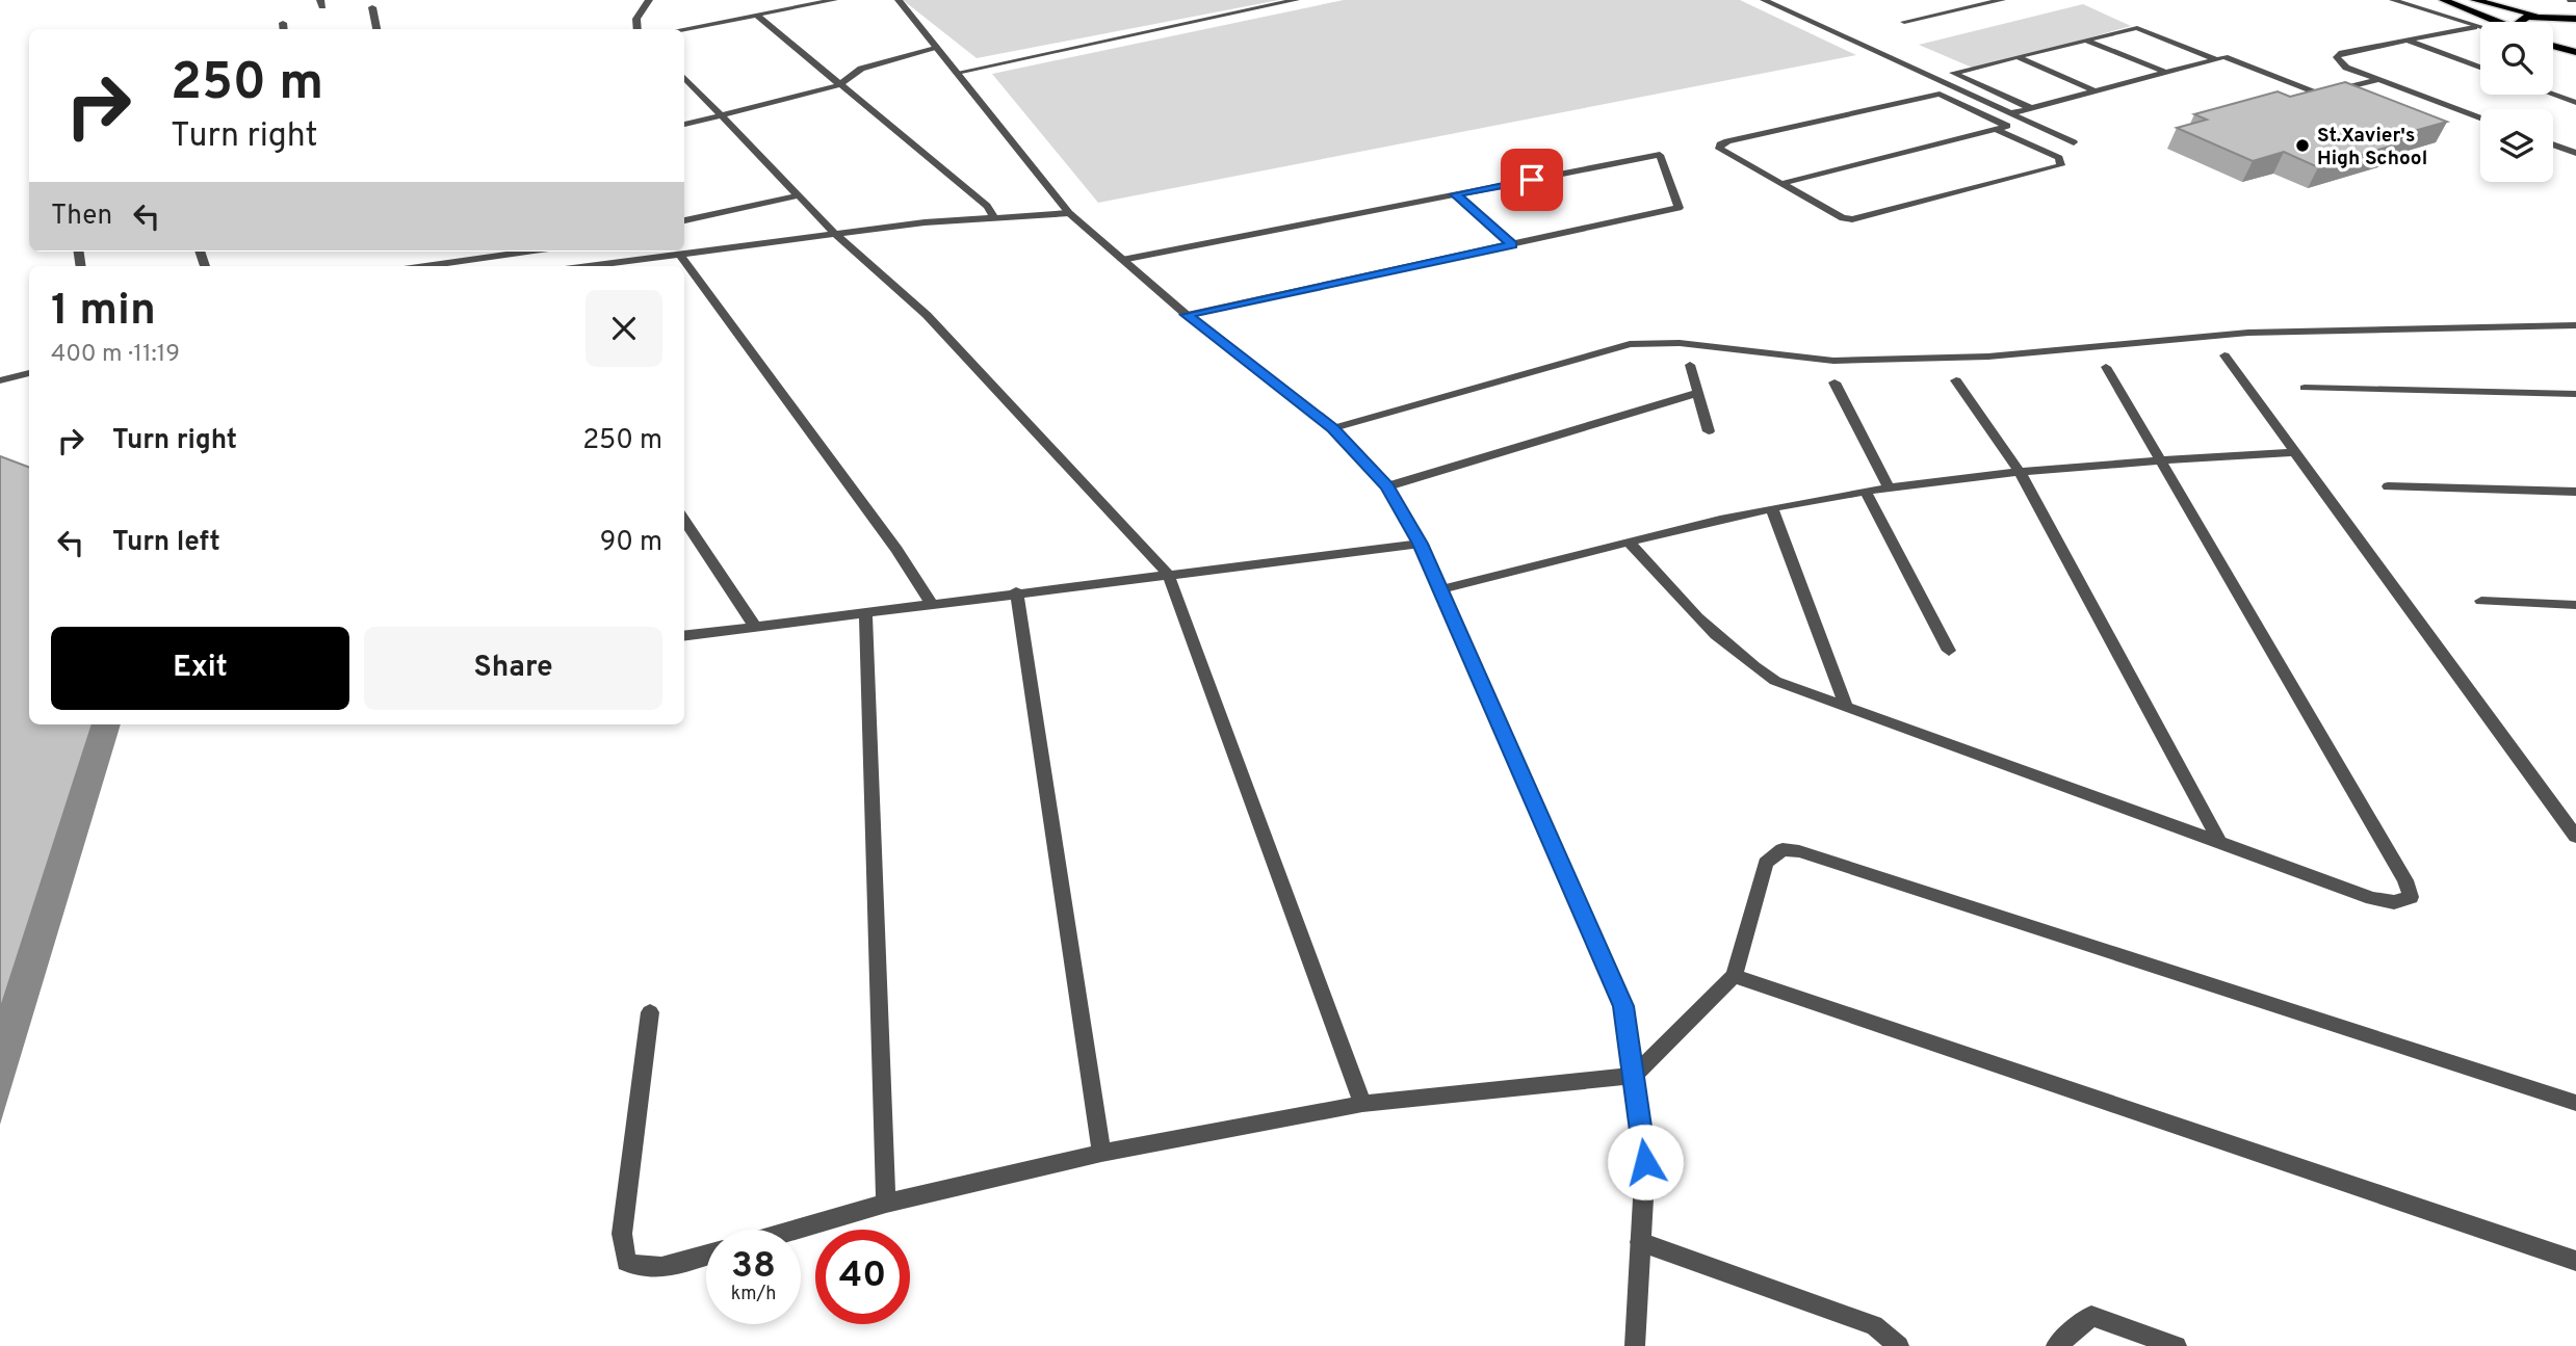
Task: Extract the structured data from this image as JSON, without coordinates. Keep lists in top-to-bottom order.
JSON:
{
  "places": ["St.Xavier's High School"],
  "page": {
    "turn": ["250 m", "Turn right"],
    "then": "Then",
    "heading": ["1 min", "400 m · 11:19"],
    "list": [
      {
        "name": "Turn right",
        "value": "250 m"
      },
      {
        "name": "Turn left",
        "value": "90 m"
      }
    ],
    "buttons": ["Exit", "Share"],
    "speed": "38 km/h",
    "limit": "40"
  }
}
